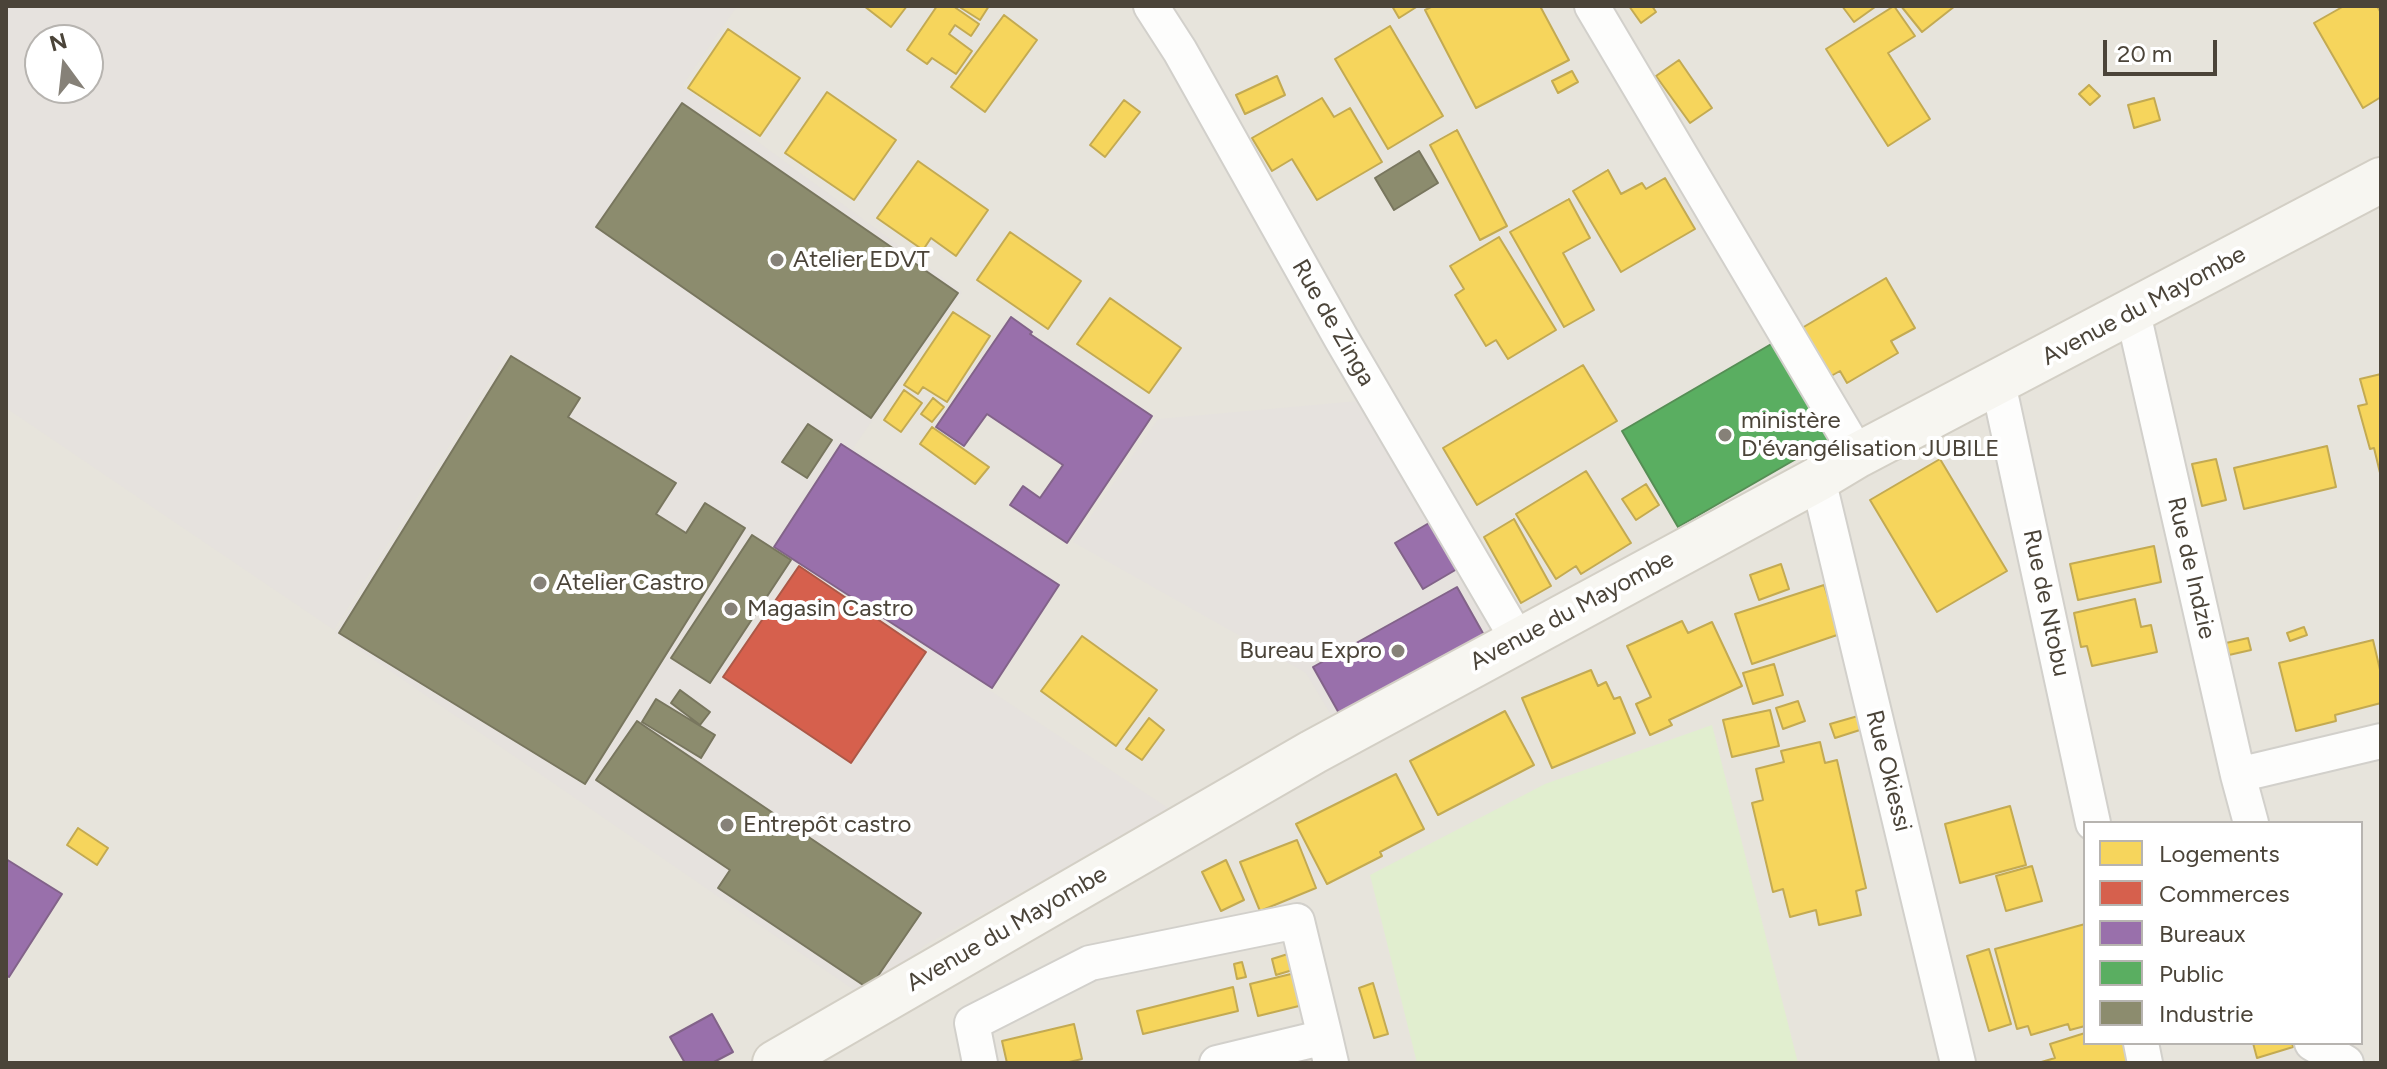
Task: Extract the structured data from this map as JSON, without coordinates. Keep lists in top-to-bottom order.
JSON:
{
  "streets": {
    "street": [
      "Avenue du Mayombe",
      "Rue de Zinga",
      "Rue de Indzie",
      "Rue de Ntobu",
      "Rue Okiessi"
    ]
  },
  "crossings": [
    ["Avenue du Mayombe", "Rue de Zinga"],
    ["Avenue du Mayombe", "Rue de Indzie"],
    ["Avenue du Mayombe", "Rue de Ntobu"],
    ["Avenue du Mayombe", "Rue Okiessi"]
  ],
  "places": [
    "Atelier EDVT",
    "ministère D'évangélisation JUBILE",
    "Atelier Castro",
    "Magasin Castro",
    "Bureau Expro",
    "Entrepôt castro"
  ],
  "legend": [
    "Logements",
    "Commerces",
    "Bureaux",
    "Public",
    "Industrie"
  ],
  "scale_bar": "20 m",
  "north": "top"
}
